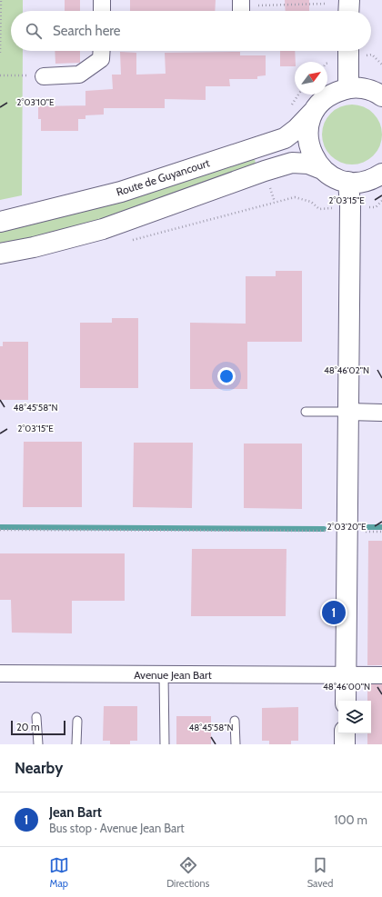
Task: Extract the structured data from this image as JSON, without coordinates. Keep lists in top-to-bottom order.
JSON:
{
  "streets": {
    "main road": ["Route de Guyancourt"],
    "street": ["Avenue Jean Bart"]
  },
  "scale_bar": "20 m",
  "north": "top right",
  "page": {
    "search": "Search here",
    "pins": "1",
    "scale": "20 m",
    "heading": "Nearby",
    "list": [
      {
        "mark": "1",
        "name": "Jean Bart",
        "note": "Bus stop · Avenue Jean Bart",
        "value": "100 m"
      }
    ],
    "nav": ["Map", "Directions", "Saved"]
  },
  "coordinates": [
    "2°03'10\"E",
    "2°03'15\"E",
    "48°46'02\"N",
    "48°45'58\"N",
    "2°03'20\"E",
    "48°46'00\"N"
  ]
}
